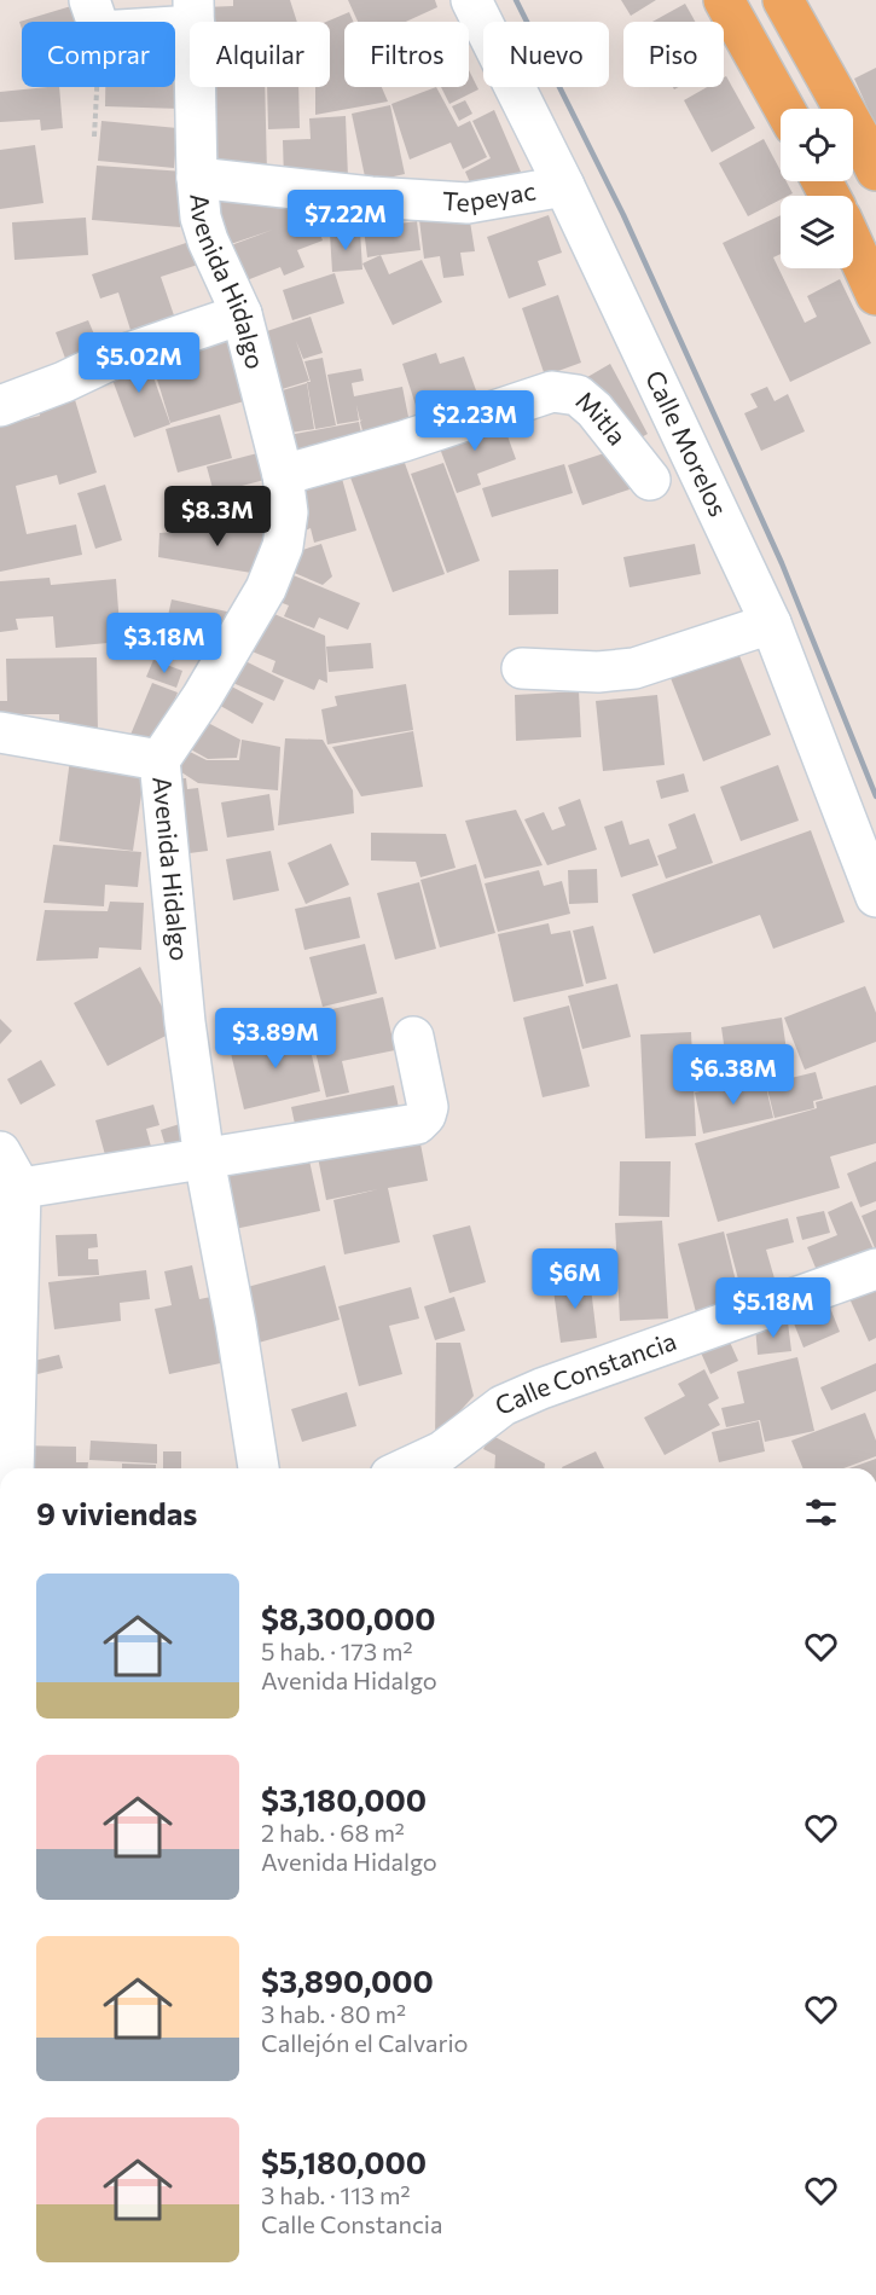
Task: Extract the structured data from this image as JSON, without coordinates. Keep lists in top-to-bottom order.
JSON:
{
  "streets": {
    "street": [
      "Tepeyac",
      "Avenida Hidalgo",
      "Mitla",
      "Calle Morelos",
      "Calle Constancia"
    ]
  },
  "crossings": [
    ["Tepeyac", "Avenida Hidalgo"],
    ["Tepeyac", "Calle Morelos"],
    ["Avenida Hidalgo", "Mitla"]
  ],
  "page": {
    "chip": [
      "Comprar",
      "Alquilar",
      "Filtros",
      "Nuevo",
      "Piso"
    ],
    "price": [
      "$7.22M",
      "$5.02M",
      "$2.23M",
      "$8.3M",
      "$3.18M",
      "$3.89M",
      "$6.38M",
      "$6M",
      "$5.18M"
    ],
    "heading": "9 viviendas",
    "list": [
      {
        "name": "$8,300,000",
        "note": "5 hab. · 173 m² · Avenida Hidalgo"
      },
      {
        "name": "$3,180,000",
        "note": "2 hab. · 68 m² · Avenida Hidalgo"
      },
      {
        "name": "$3,890,000",
        "note": "3 hab. · 80 m² · Callejón el Calvario"
      },
      {
        "name": "$5,180,000",
        "note": "3 hab. · 113 m² · Calle Constancia"
      }
    ]
  }
}
